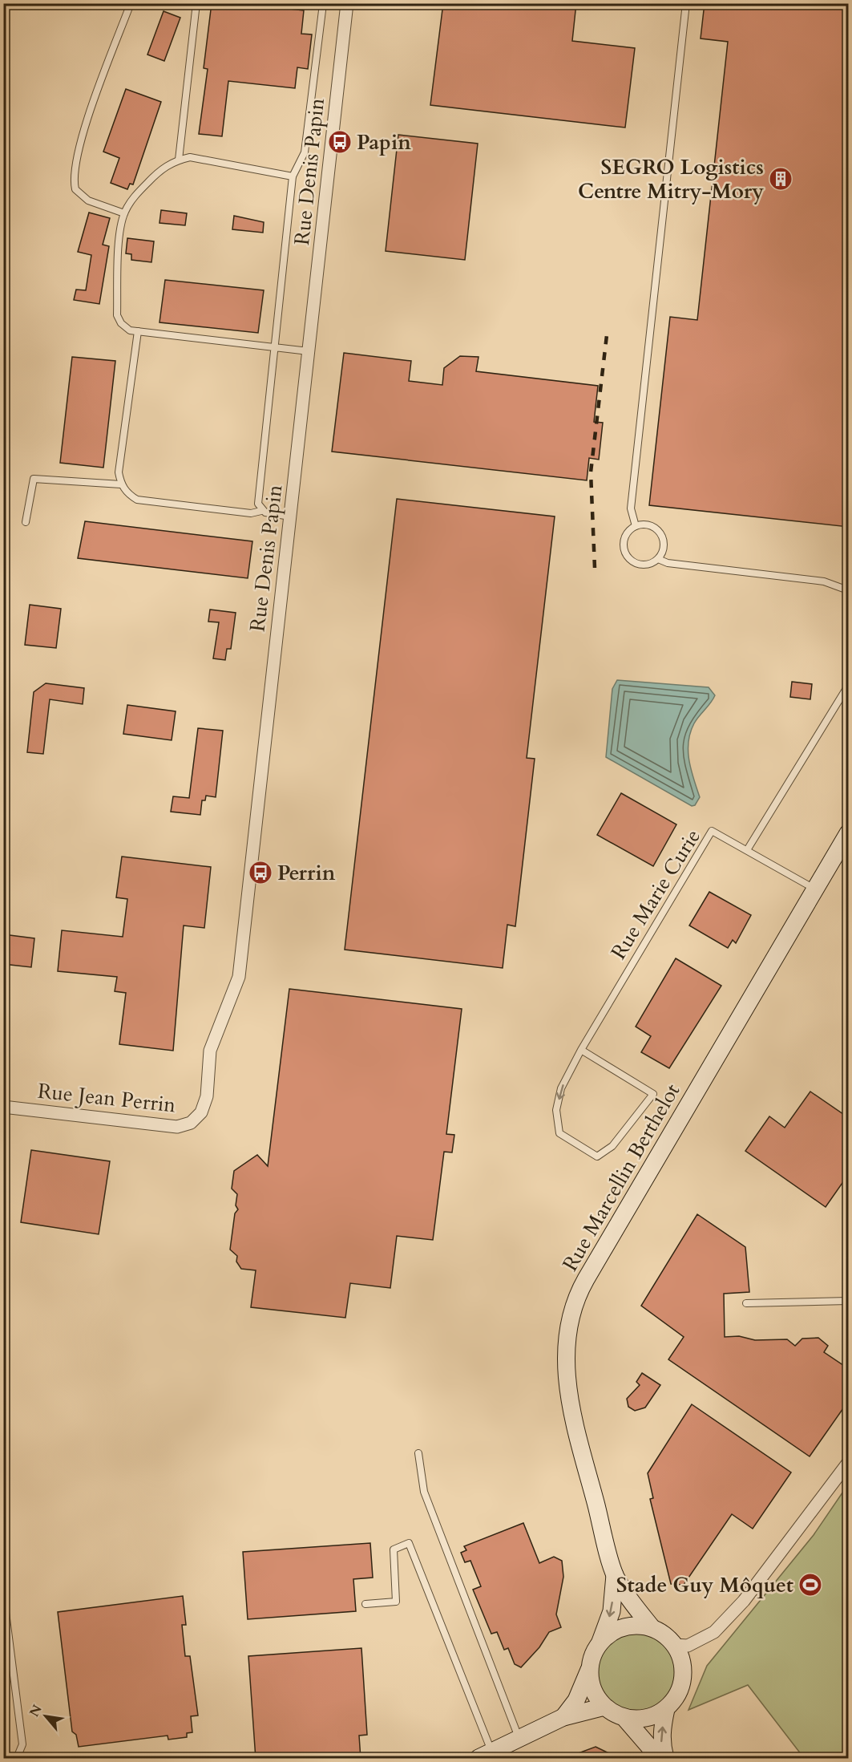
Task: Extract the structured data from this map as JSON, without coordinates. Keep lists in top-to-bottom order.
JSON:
{
  "streets": {
    "street": ["Rue Denis Papin", "Rue Jean Perrin", "Rue Marcellin Berthelot"],
    "lane": ["Rue Marie Curie"]
  },
  "crossings": [
    ["Rue Denis Papin", "Rue Jean Perrin"],
    ["Rue Marie Curie", "Rue Marcellin Berthelot"]
  ],
  "places": {
    "bus stop": ["Papin", "Perrin"],
    "building": ["SEGRO Logistics Centre Mitry-Mory"],
    "sports": ["Stade Guy Môquet"]
  },
  "north": "top left"
}
